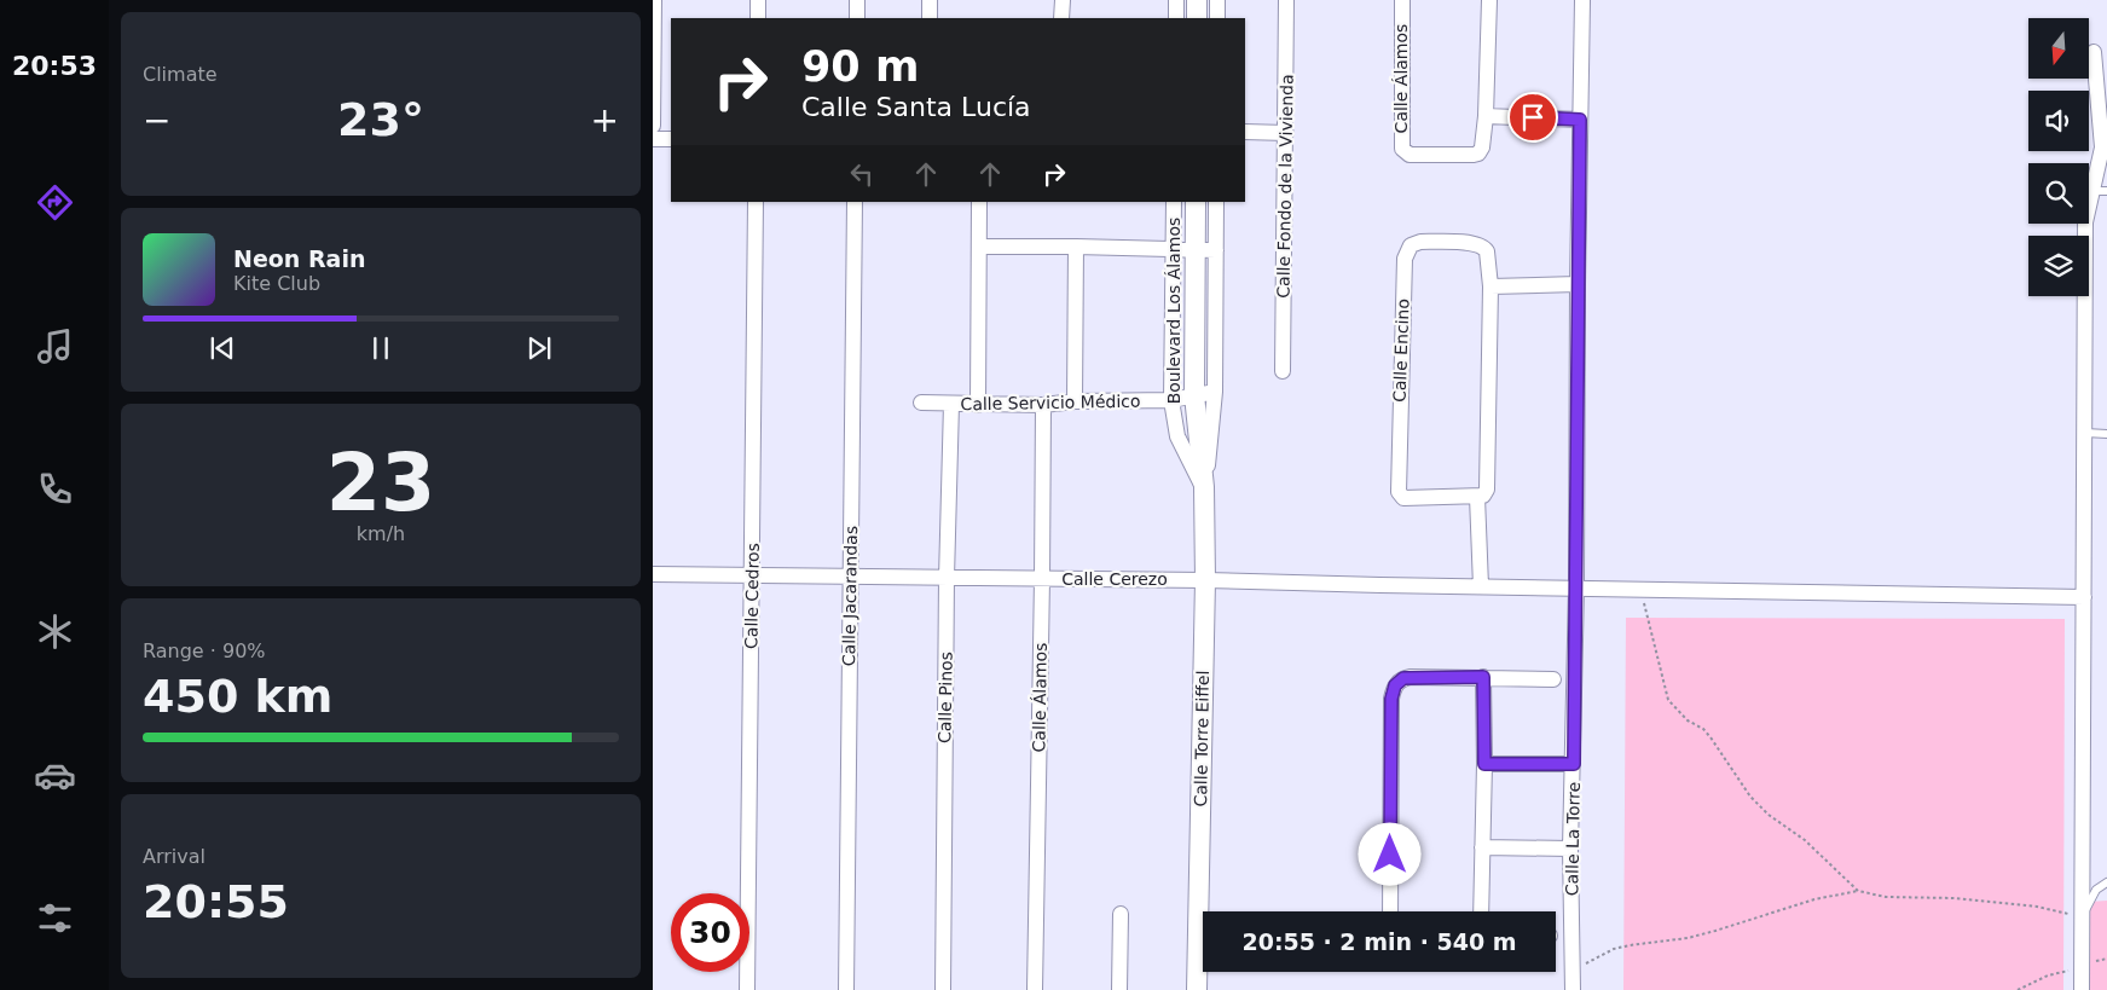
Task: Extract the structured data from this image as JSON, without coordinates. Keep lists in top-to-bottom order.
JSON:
{
  "streets": {
    "street": [
      "Calle Álamos",
      "Calle Fondo de la Vivienda",
      "Boulevard Los Álamos",
      "Calle Encino",
      "Calle Servicio Médico",
      "Calle Cerezo",
      "Calle Cedros",
      "Calle Jacarandas",
      "Calle Pinos",
      "Calle Torre Eiffel",
      "Calle La Torre"
    ]
  },
  "crossings": [
    ["Calle Álamos", "Calle Servicio Médico"],
    ["Calle Álamos", "Calle Cerezo"],
    ["Boulevard Los Álamos", "Calle Servicio Médico"],
    ["Boulevard Los Álamos", "Calle Torre Eiffel"],
    ["Calle Encino", "Calle Cerezo"],
    ["Calle Servicio Médico", "Calle Pinos"],
    ["Calle Cerezo", "Calle Cedros"],
    ["Calle Cerezo", "Calle Jacarandas"],
    ["Calle Cerezo", "Calle Pinos"],
    ["Calle Cerezo", "Calle Torre Eiffel"],
    ["Calle Cerezo", "Calle La Torre"]
  ],
  "north": "bottom",
  "page": {
    "tabs": "20:53",
    "tile": [
      "Climate",
      ["23", "km/h"],
      ["Range · 90%", "450 km"],
      ["Arrival", "20:55"]
    ],
    "turn": ["90 m", "Calle Santa Lucía"],
    "heat": ["−", "23°", "+"],
    "song": ["Neon Rain", "Kite Club"],
    "limit": "30",
    "trip": "20:55 · 2 min · 540 m"
  }
}
